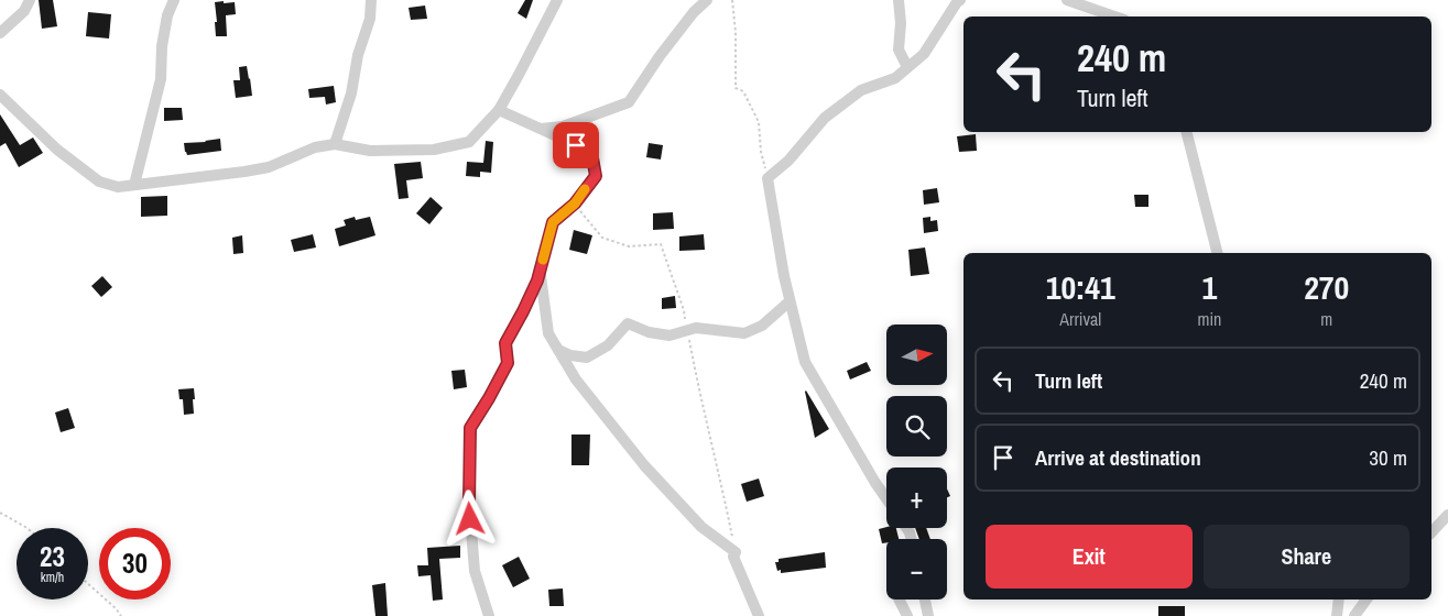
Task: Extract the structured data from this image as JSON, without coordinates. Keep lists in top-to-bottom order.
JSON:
{
  "north": "right",
  "page": {
    "turn": ["240 m", "Turn left"],
    "eta": [
      "10:41",
      "Arrival",
      "1",
      "min",
      "270",
      "m"
    ],
    "map_buttons": ["+", "−"],
    "list": [
      {
        "name": "Turn left",
        "value": "240 m"
      },
      {
        "name": "Arrive at destination",
        "value": "30 m"
      }
    ],
    "buttons": ["Exit", "Share"],
    "speed": "23 km/h",
    "limit": "30"
  }
}
